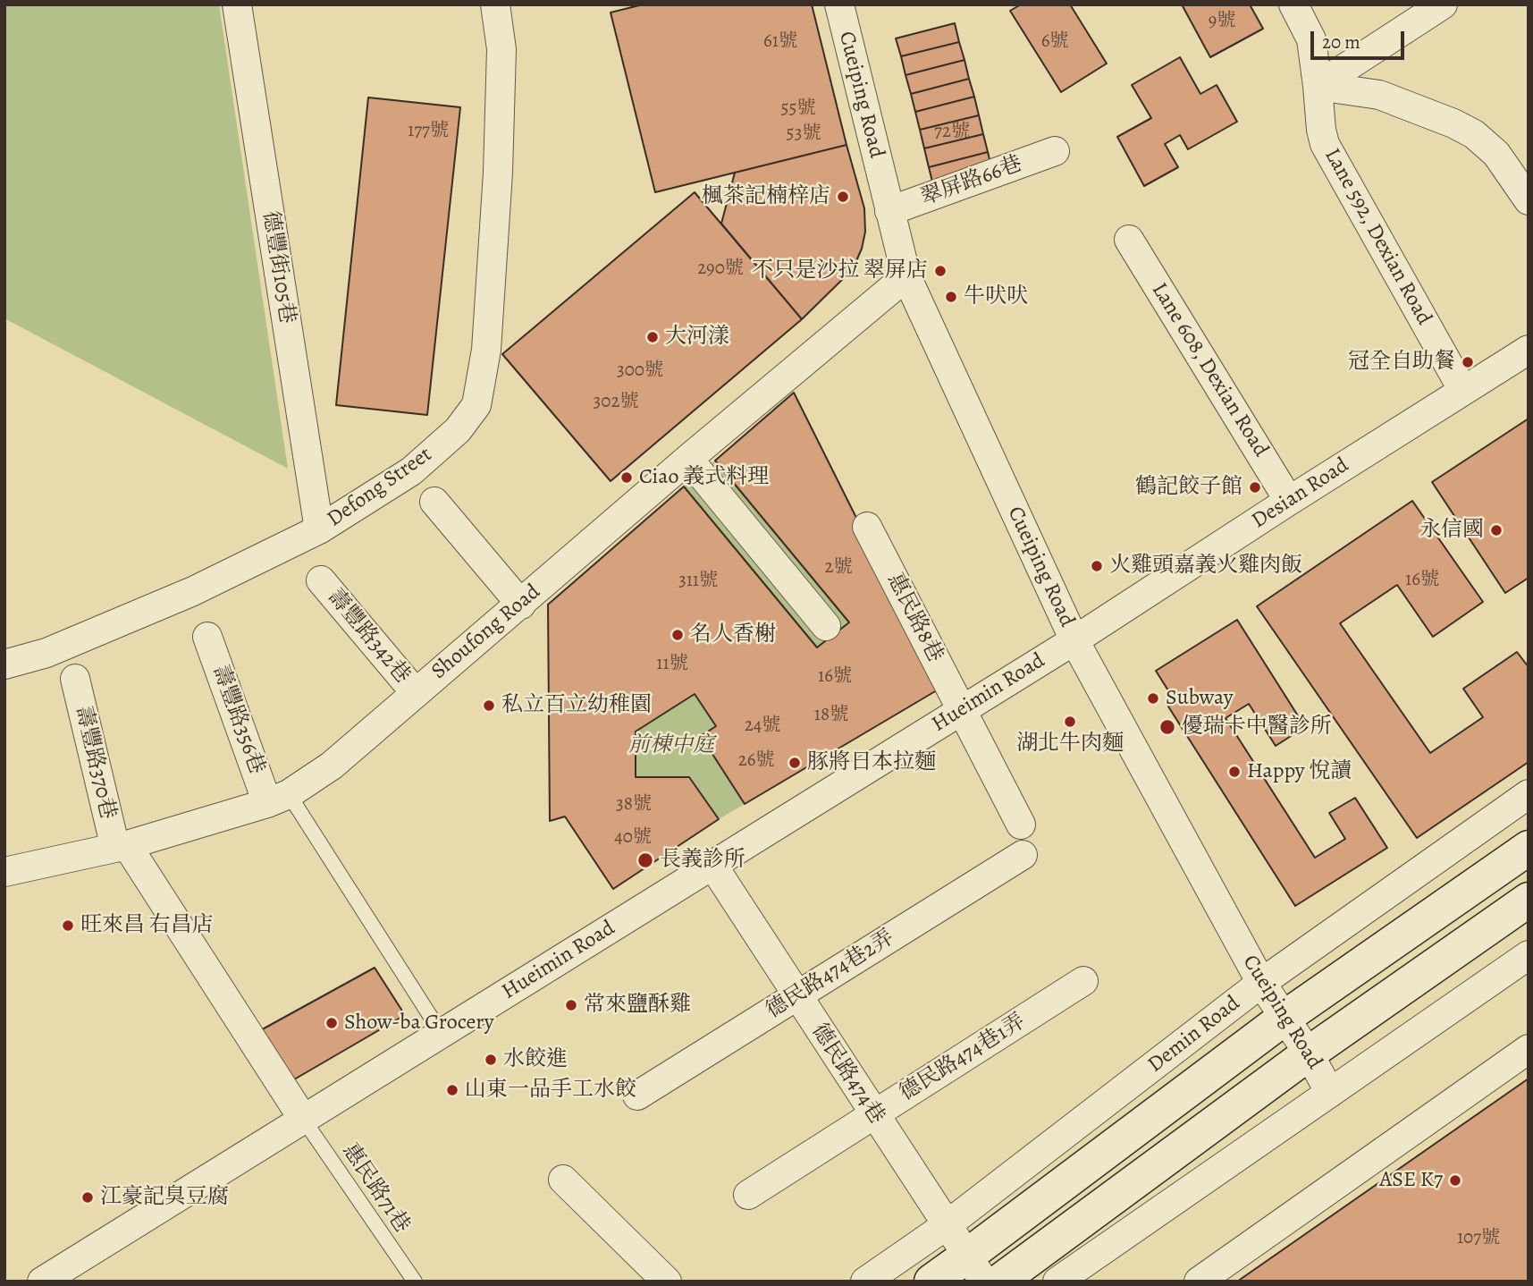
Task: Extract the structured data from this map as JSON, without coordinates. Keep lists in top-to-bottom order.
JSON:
{
  "streets": {
    "street": [
      "Cueiping Road",
      "翠屏路66巷",
      "Lane 592, Dexian Road",
      "德豐街105巷",
      "Lane 608, Dexian Road",
      "Defong Street",
      "Desian Road",
      "惠民路8巷",
      "Shoufong Road",
      "壽豐路342巷",
      "Hueimin Road",
      "壽豐路356巷",
      "壽豐路370巷",
      "德民路474巷2弄",
      "Demin Road",
      "德民路474巷1弄",
      "德民路474巷"
    ],
    "lane": ["惠民路71巷"]
  },
  "crossings": [
    ["Cueiping Road", "翠屏路66巷"],
    ["Cueiping Road", "Desian Road"],
    ["Cueiping Road", "Shoufong Road"],
    ["Cueiping Road", "Hueimin Road"],
    ["Cueiping Road", "Demin Road"],
    ["Lane 592, Dexian Road", "Desian Road"],
    ["德豐街105巷", "Defong Street"],
    ["Lane 608, Dexian Road", "Desian Road"],
    ["Desian Road", "Hueimin Road"],
    ["惠民路8巷", "Hueimin Road"],
    ["Shoufong Road", "壽豐路342巷"],
    ["Shoufong Road", "壽豐路356巷"],
    ["Shoufong Road", "壽豐路370巷"],
    ["Hueimin Road", "壽豐路370巷"],
    ["Hueimin Road", "德民路474巷"],
    ["Hueimin Road", "惠民路71巷"],
    ["壽豐路370巷", "惠民路71巷"],
    ["德民路474巷2弄", "德民路474巷"],
    ["Demin Road", "德民路474巷"],
    ["德民路474巷1弄", "德民路474巷"]
  ],
  "parks": ["前棟中庭"],
  "places": [
    "楓茶記楠梓店",
    "不只是沙拉 翠屏店",
    "牛吠吠",
    "大河漾",
    "冠全自助餐",
    "Ciao 義式料理",
    "鶴記餃子館",
    "永信國",
    "火雞頭嘉義火雞肉飯",
    "名人香榭",
    "Subway",
    "私立百立幼稚園",
    "湖北牛肉麵",
    "優瑞卡中醫診所",
    "豚將日本拉麵",
    "Happy 悅讀",
    "長義診所",
    "旺來昌 右昌店",
    "常來鹽酥雞",
    "Show-ba Grocery",
    "水餃進",
    "山東一品手工水餃",
    "ASE K7",
    "江豪記臭豆腐"
  ],
  "house_numbers": [
    "9號",
    "61號",
    "6號",
    "55號",
    "177號",
    "72號",
    "53號",
    "290號",
    "300號",
    "302號",
    "2號",
    "16號",
    "311號",
    "11號",
    "16號",
    "18號",
    "24號",
    "26號",
    "38號",
    "40號",
    "107號"
  ],
  "scale_bar": "20 m"
}
